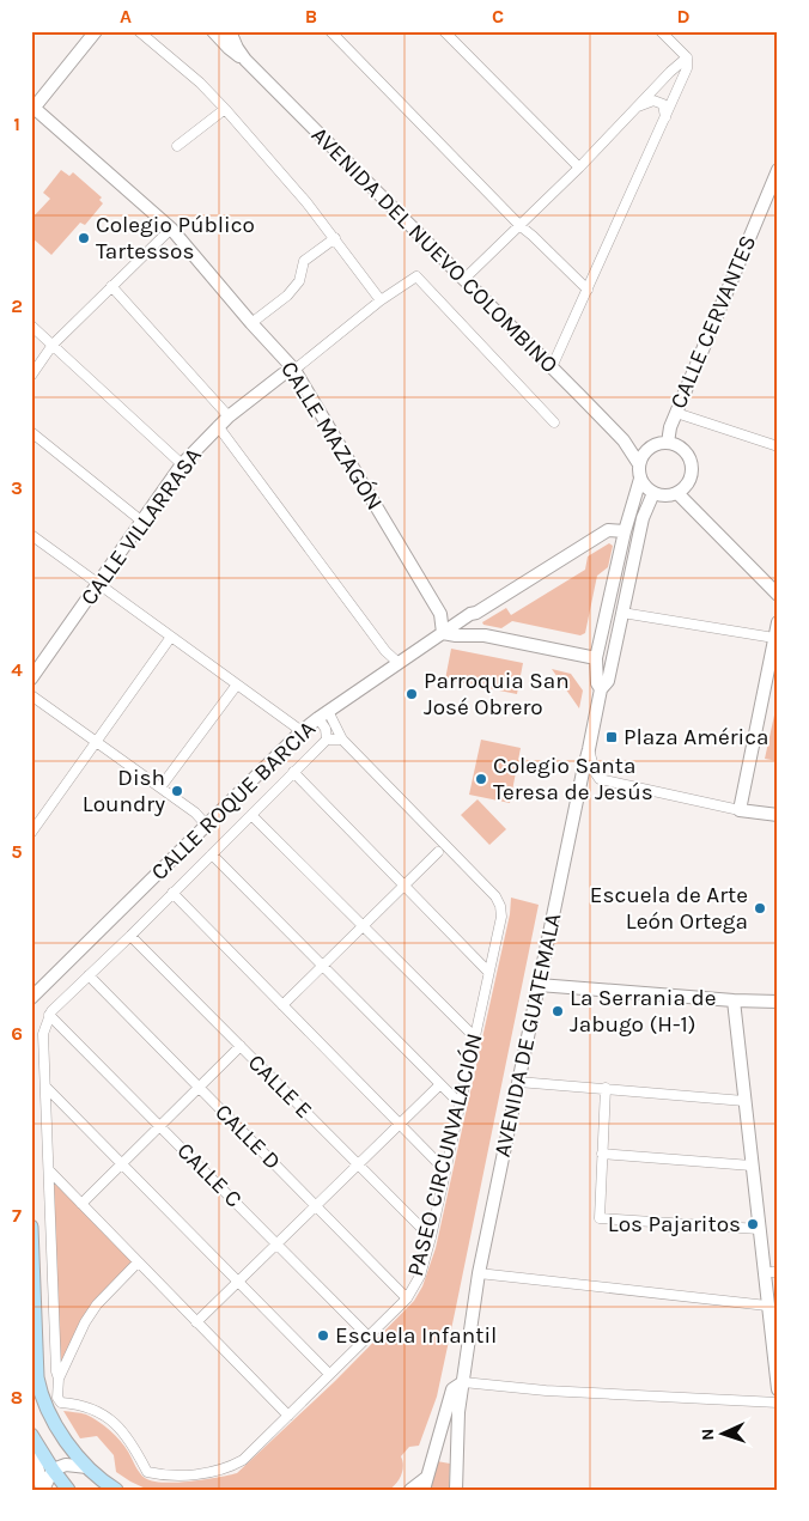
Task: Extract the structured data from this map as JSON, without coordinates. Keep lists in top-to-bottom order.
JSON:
{
  "streets": {
    "street": [
      "AVENIDA DEL NUEVO COLOMBINO",
      "CALLE CERVANTES",
      "CALLE MAZAGÓN",
      "CALLE VILLARRASA",
      "CALLE ROQUE BARCIA",
      "AVENIDA DE GUATEMALA",
      "CALLE E",
      "CALLE D",
      "PASEO CIRCUNVALACIÓN",
      "CALLE C"
    ]
  },
  "crossings": [
    ["AVENIDA DEL NUEVO COLOMBINO", "CALLE CERVANTES"],
    ["AVENIDA DEL NUEVO COLOMBINO", "AVENIDA DE GUATEMALA"],
    ["CALLE CERVANTES", "AVENIDA DE GUATEMALA"],
    ["CALLE MAZAGÓN", "CALLE VILLARRASA"],
    ["CALLE MAZAGÓN", "CALLE ROQUE BARCIA"],
    ["CALLE ROQUE BARCIA", "AVENIDA DE GUATEMALA"],
    ["CALLE E", "PASEO CIRCUNVALACIÓN"],
    ["CALLE D", "PASEO CIRCUNVALACIÓN"],
    ["PASEO CIRCUNVALACIÓN", "CALLE C"]
  ],
  "places": {
    "other": [
      "Colegio Público Tartessos",
      "Parroquia San José Obrero",
      "Colegio Santa Teresa de Jesús",
      "Dish Loundry",
      "Escuela de Arte León Ortega",
      "La Serrania de Jabugo (H-1)",
      "Los Pajaritos",
      "Escuela Infantil"
    ],
    "transit": ["Plaza América"]
  },
  "north": "left",
  "grid": {
    "columns": [
      "A",
      "B",
      "C",
      "D"
    ],
    "rows": [
      "1",
      "2",
      "3",
      "4",
      "5",
      "6",
      "7",
      "8"
    ]
  }
}
